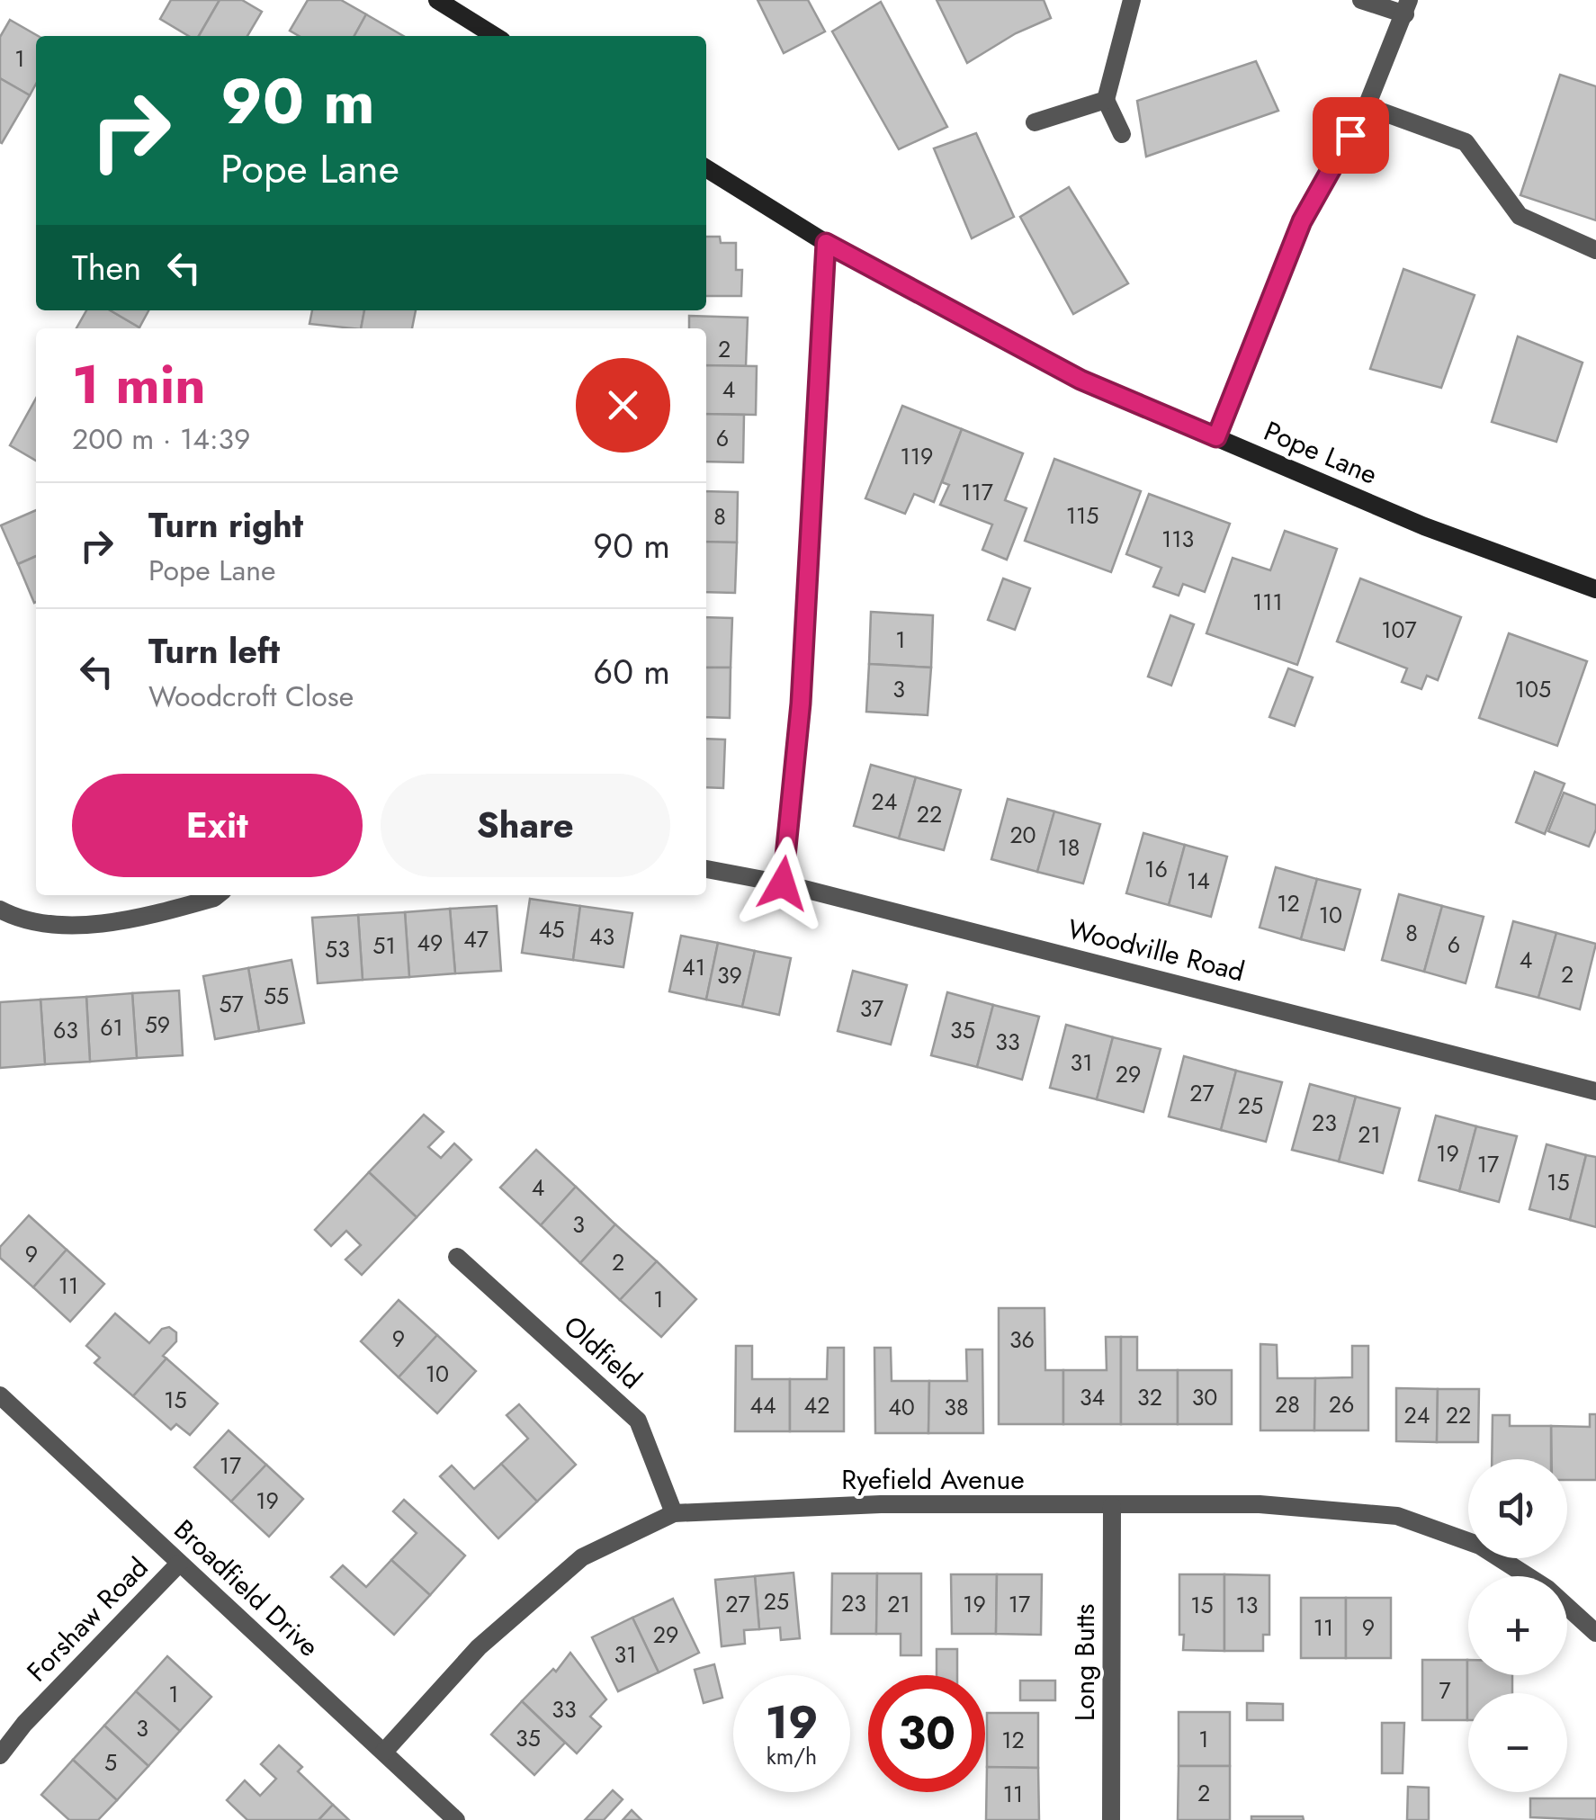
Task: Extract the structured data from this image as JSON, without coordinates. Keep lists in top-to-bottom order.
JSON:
{
  "streets": {
    "street": [
      "Pope Lane",
      "Woodville Road",
      "Oldfield",
      "Ryefield Avenue",
      "Broadfield Drive",
      "Forshaw Road",
      "Long Butts"
    ]
  },
  "crossings": [
    ["Oldfield", "Ryefield Avenue"],
    ["Ryefield Avenue", "Broadfield Drive"],
    ["Ryefield Avenue", "Long Butts"],
    ["Broadfield Drive", "Forshaw Road"]
  ],
  "house_numbers": [
    "1",
    "2",
    "4",
    "6",
    "119",
    "117",
    "115",
    "8",
    "113",
    "111",
    "107",
    "1",
    "3",
    "105",
    "24",
    "22",
    "20",
    "18",
    "16",
    "14",
    "12",
    "10",
    "45",
    "8",
    "43",
    "47",
    "49",
    "6",
    "51",
    "53",
    "4",
    "41",
    "2",
    "39",
    "55",
    "57",
    "37",
    "59",
    "61",
    "63",
    "35",
    "33",
    "31",
    "29",
    "27",
    "25",
    "23",
    "21",
    "19",
    "17",
    "15",
    "4",
    "3",
    "9",
    "2",
    "11",
    "1",
    "9",
    "36",
    "10",
    "34",
    "32",
    "30",
    "15",
    "28",
    "26",
    "44",
    "42",
    "40",
    "38",
    "24",
    "22",
    "17",
    "19",
    "25",
    "23",
    "27",
    "21",
    "19",
    "17",
    "15",
    "13",
    "11",
    "9",
    "29",
    "31",
    "7",
    "1",
    "33",
    "3",
    "35",
    "1",
    "12",
    "5",
    "2",
    "11"
  ],
  "page": {
    "turn": ["90 m", "Pope Lane"],
    "then": "Then",
    "heading": ["1 min", "200 m · 14:39"],
    "list": [
      {
        "name": "Turn right",
        "note": "Pope Lane",
        "value": "90 m"
      },
      {
        "name": "Turn left",
        "note": "Woodcroft Close",
        "value": "60 m"
      }
    ],
    "buttons": ["Exit", "Share"],
    "map_buttons": ["+", "−"],
    "speed": "19 km/h",
    "limit": "30"
  }
}
